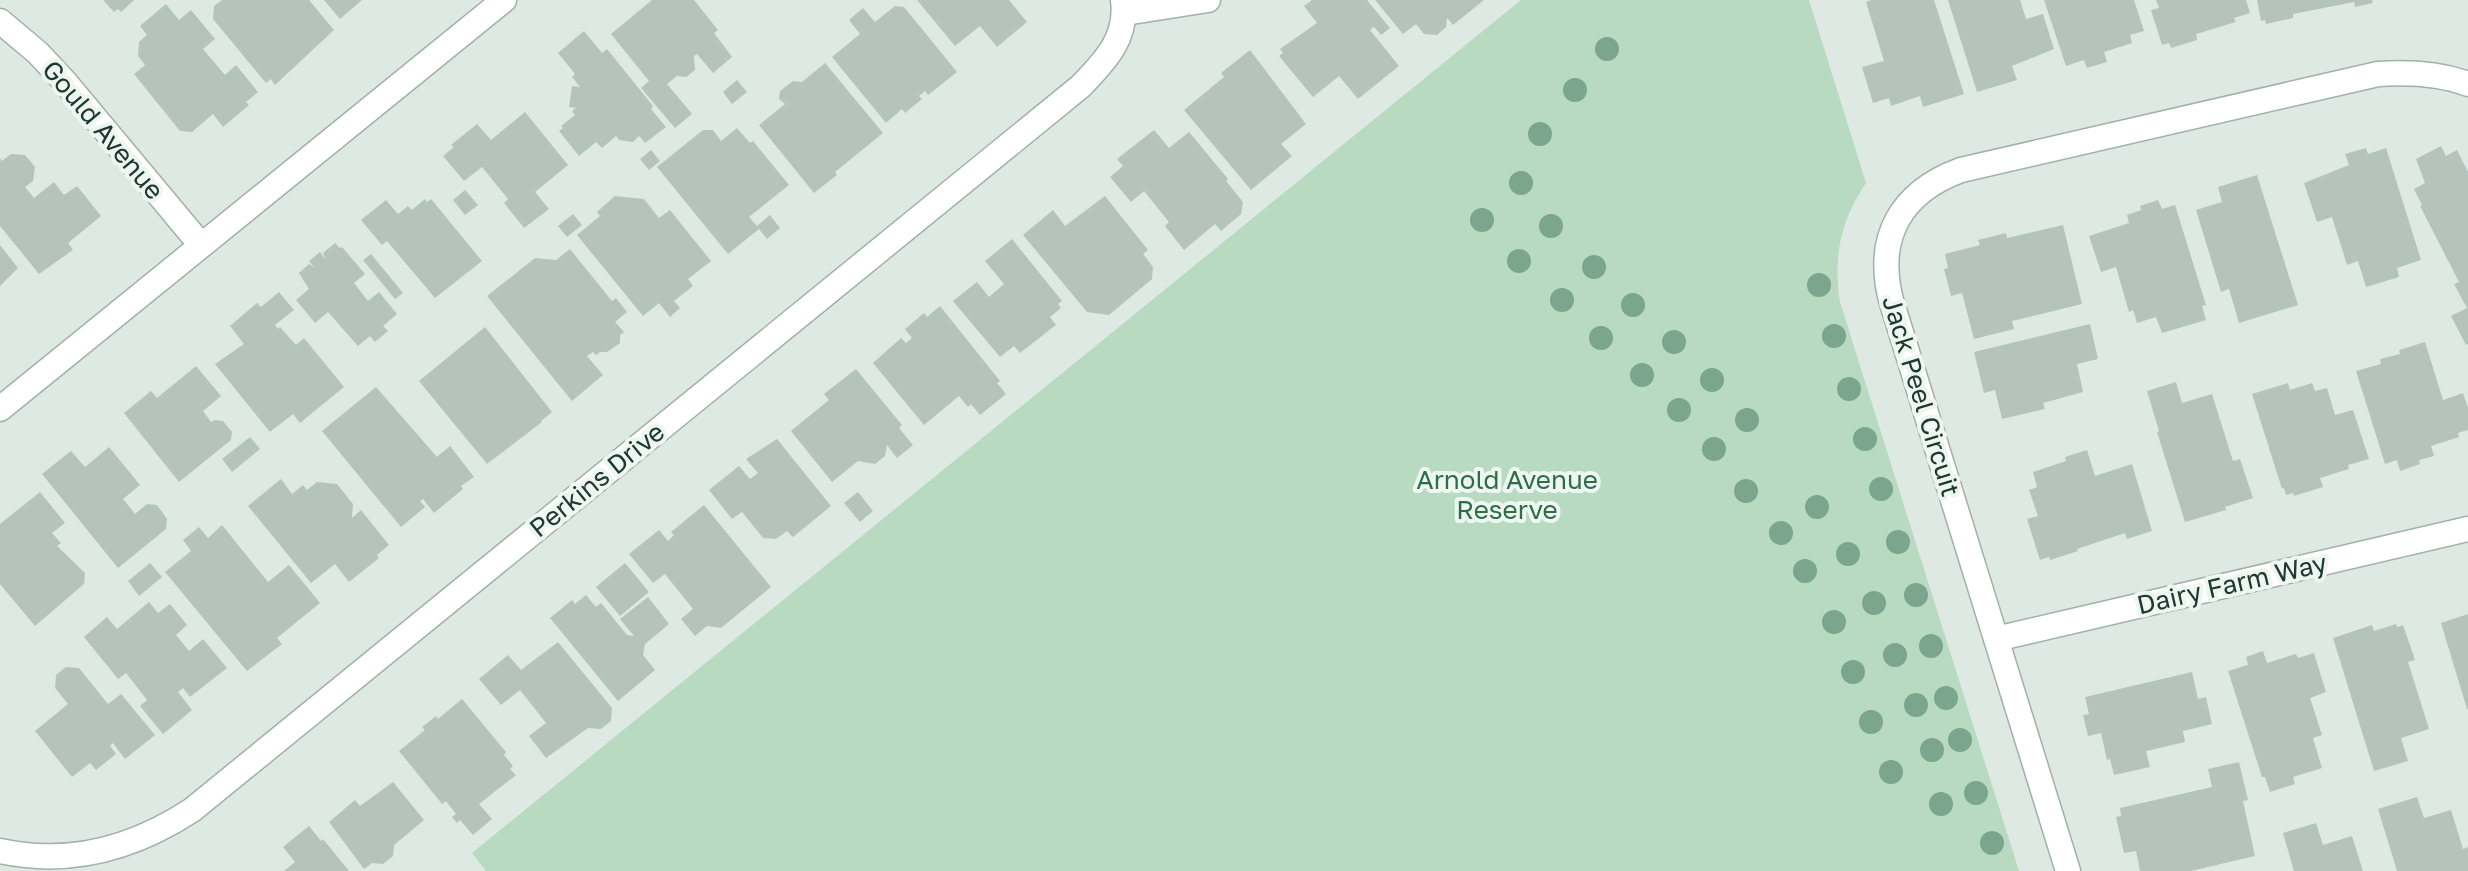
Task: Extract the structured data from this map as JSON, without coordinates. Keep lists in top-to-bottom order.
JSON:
{
  "streets": {
    "street": [
      "Gould Avenue",
      "Jack Peel Circuit",
      "Perkins Drive",
      "Dairy Farm Way"
    ]
  },
  "crossings": [
    ["Jack Peel Circuit", "Dairy Farm Way"]
  ],
  "parks": ["Arnold Avenue Reserve"]
}
